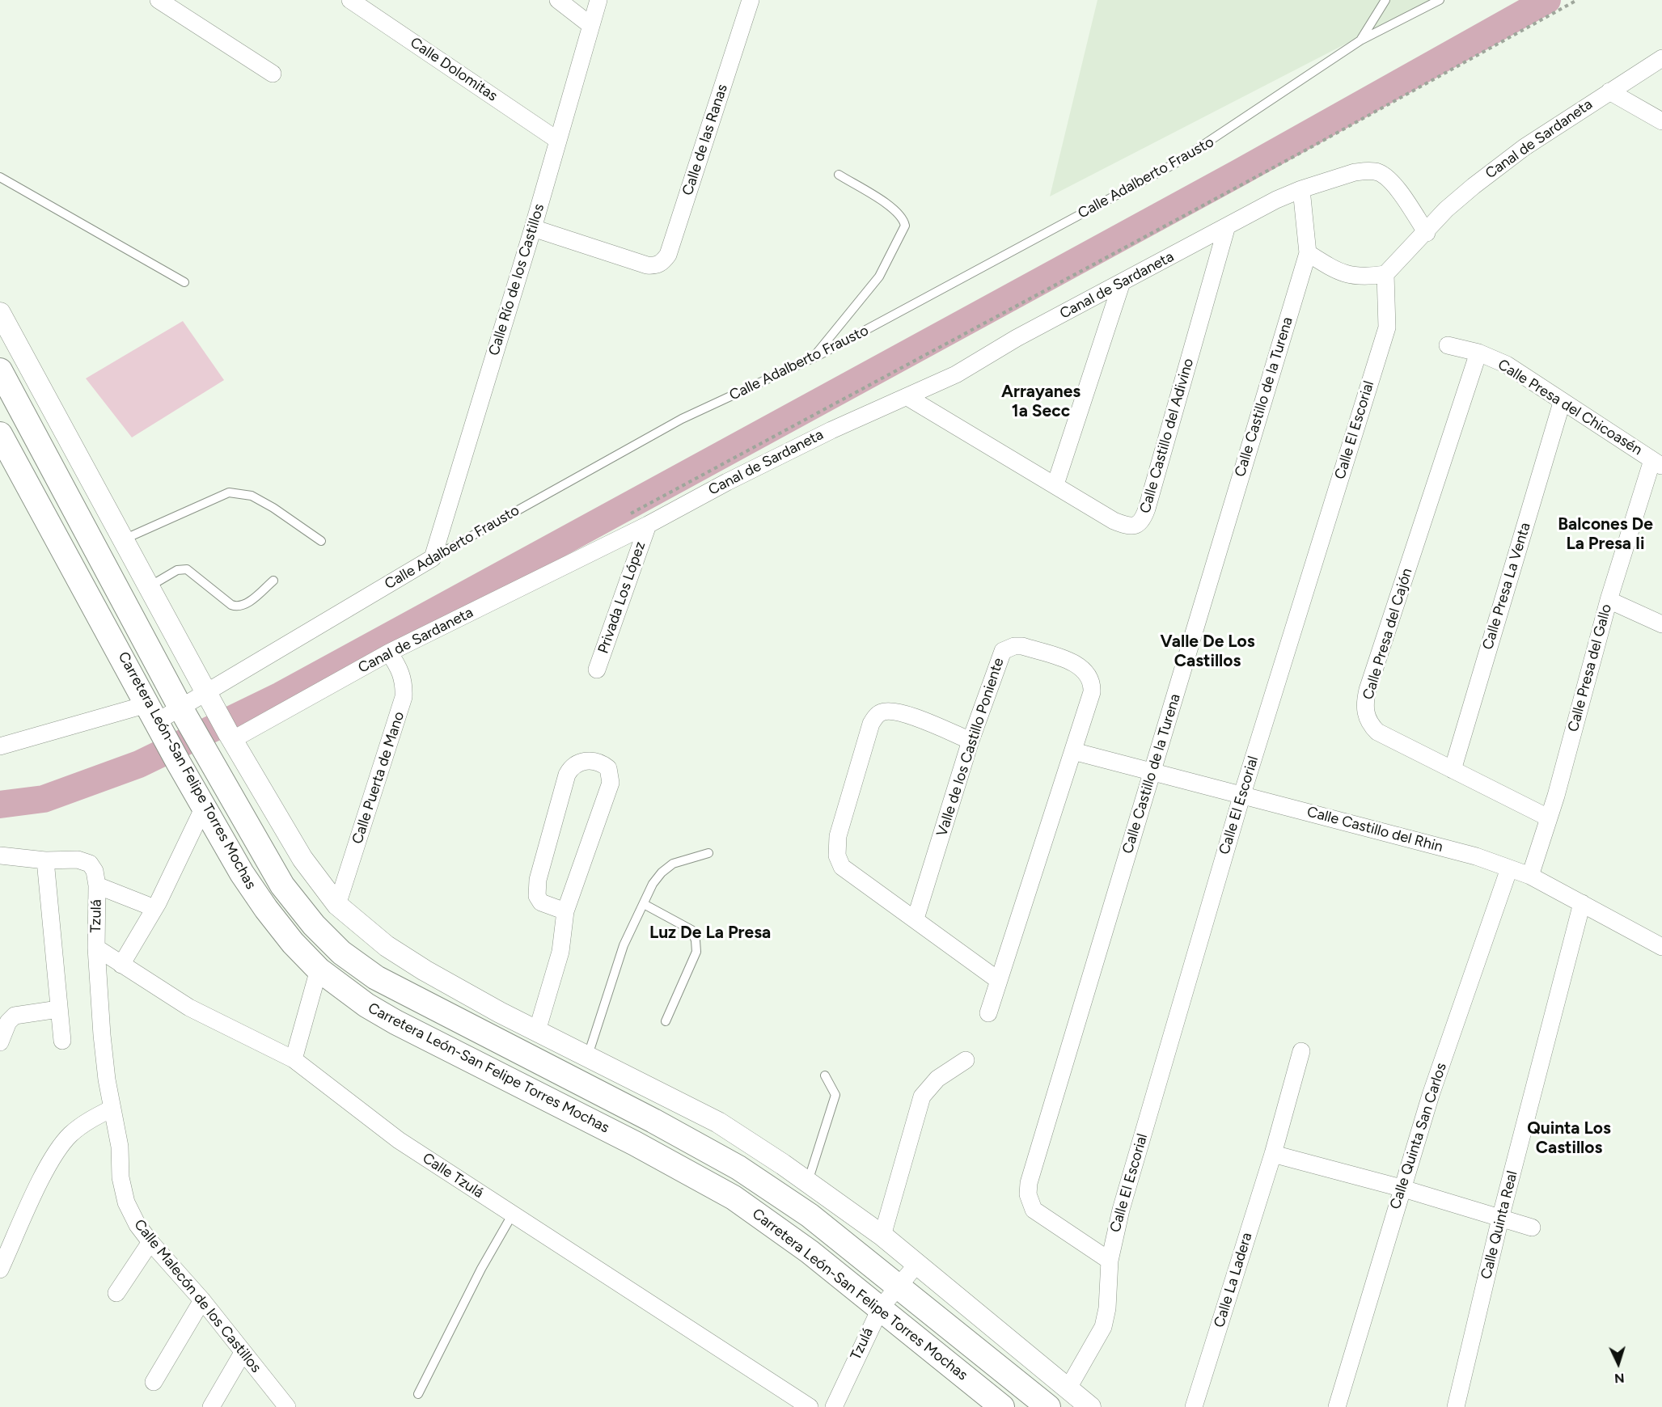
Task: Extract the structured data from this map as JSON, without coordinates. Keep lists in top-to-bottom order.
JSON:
{
  "streets": {
    "main road": ["Carretera León-San Felipe Torres Mochas"],
    "street": [
      "Calle Dolomitas",
      "Canal de Sardaneta",
      "Calle de las Ranas",
      "Calle Adalberto Frausto",
      "Calle Río de los Castillos",
      "Calle Castillo de la Turena",
      "Calle Presa del Chicoasén",
      "Calle El Escorial",
      "Calle Castillo del Adivino",
      "Calle Presa La Venta",
      "Privada Los López",
      "Calle Presa del Cajón",
      "Calle Presa del Gallo",
      "Valle de los Castillo Poniente",
      "Calle Puerta de Mano",
      "Calle Castillo del Rhin",
      "Tzulá",
      "Calle Quinta San Carlos",
      "Calle Tzulá",
      "Calle Quinta Real",
      "Calle La Ladera",
      "Calle Malecón de los Castillos"
    ]
  },
  "crossings": [
    ["Calle Dolomitas", "Calle Río de los Castillos"],
    ["Canal de Sardaneta", "Calle Castillo de la Turena"],
    ["Canal de Sardaneta", "Calle El Escorial"],
    ["Canal de Sardaneta", "Calle Castillo del Adivino"],
    ["Canal de Sardaneta", "Privada Los López"],
    ["Canal de Sardaneta", "Calle Puerta de Mano"],
    ["Calle de las Ranas", "Calle Río de los Castillos"],
    ["Calle Adalberto Frausto", "Calle Río de los Castillos"],
    ["Calle Adalberto Frausto", "Carretera León-San Felipe Torres Mochas"],
    ["Calle Castillo de la Turena", "Calle El Escorial"],
    ["Calle Castillo de la Turena", "Calle Castillo del Rhin"],
    ["Calle Presa del Chicoasén", "Calle Presa La Venta"],
    ["Calle Presa del Chicoasén", "Calle Presa del Cajón"],
    ["Calle Presa del Chicoasén", "Calle Presa del Gallo"],
    ["Calle El Escorial", "Calle Castillo del Rhin"],
    ["Calle Presa La Venta", "Calle Presa del Cajón"],
    ["Calle Presa del Cajón", "Calle Presa del Gallo"],
    ["Calle Presa del Gallo", "Calle Castillo del Rhin"],
    ["Valle de los Castillo Poniente", "Calle Castillo del Rhin"],
    ["Carretera León-San Felipe Torres Mochas", "Tzulá"],
    ["Calle Castillo del Rhin", "Calle Quinta San Carlos"],
    ["Calle Castillo del Rhin", "Calle Quinta Real"],
    ["Tzulá", "Calle Tzulá"],
    ["Tzulá", "Calle Malecón de los Castillos"],
    ["Calle Tzulá", "Calle Malecón de los Castillos"]
  ],
  "districts": [
    "Arrayanes 1a Secc",
    "Balcones De La Presa Ii",
    "Valle De Los Castillos",
    "Luz De La Presa",
    "Quinta Los Castillos"
  ],
  "north": "bottom"
}
